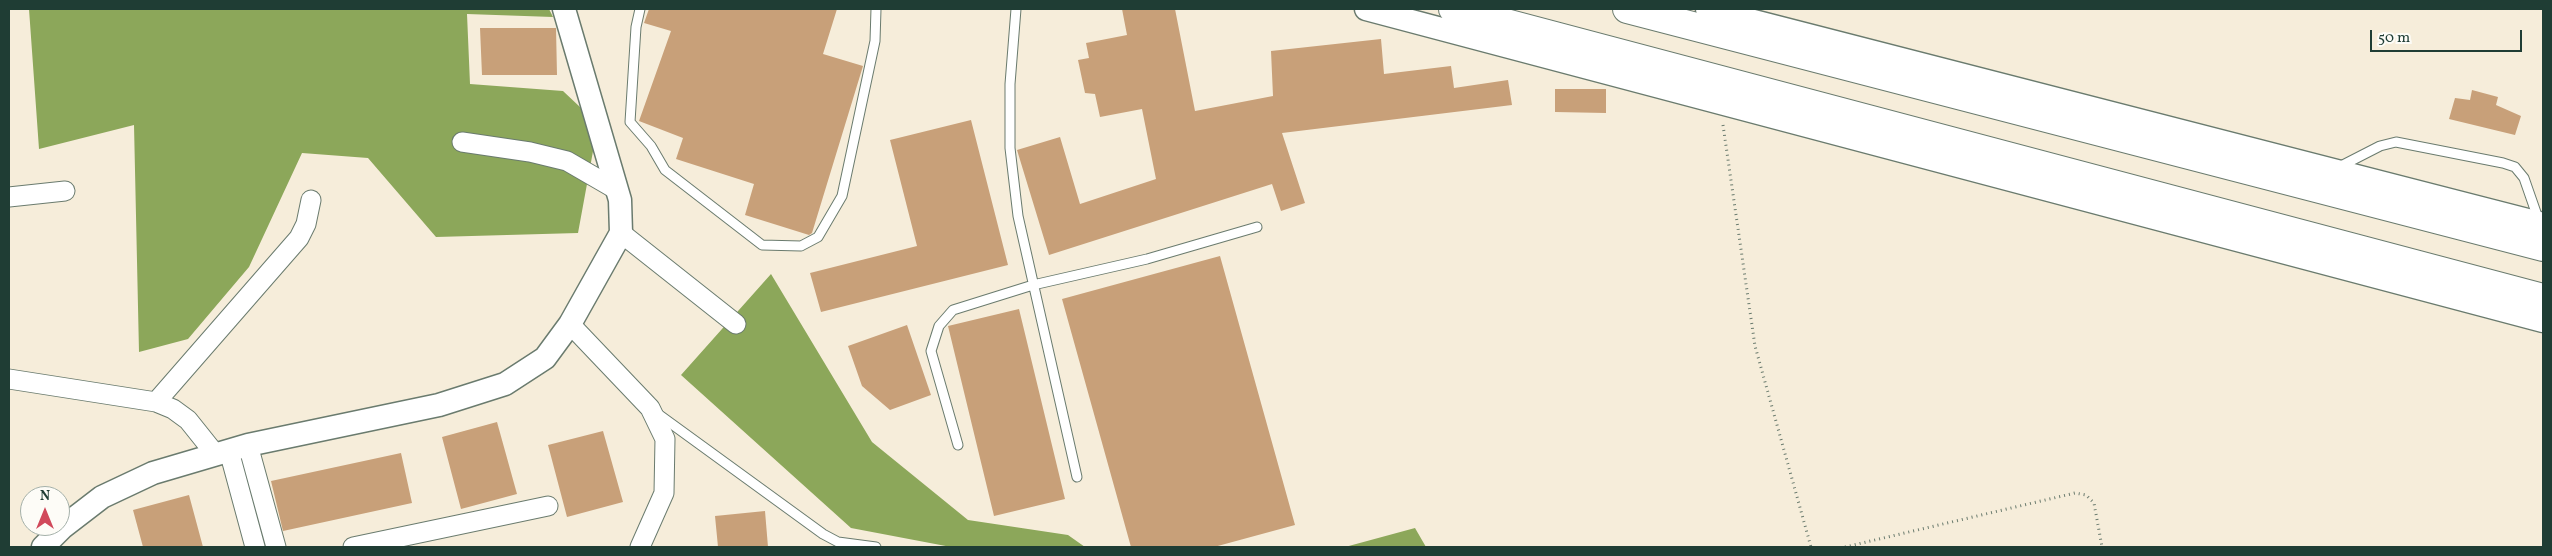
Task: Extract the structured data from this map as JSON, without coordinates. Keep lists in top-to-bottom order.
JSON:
{
  "scale_bar": "50 m",
  "north": "top"
}
